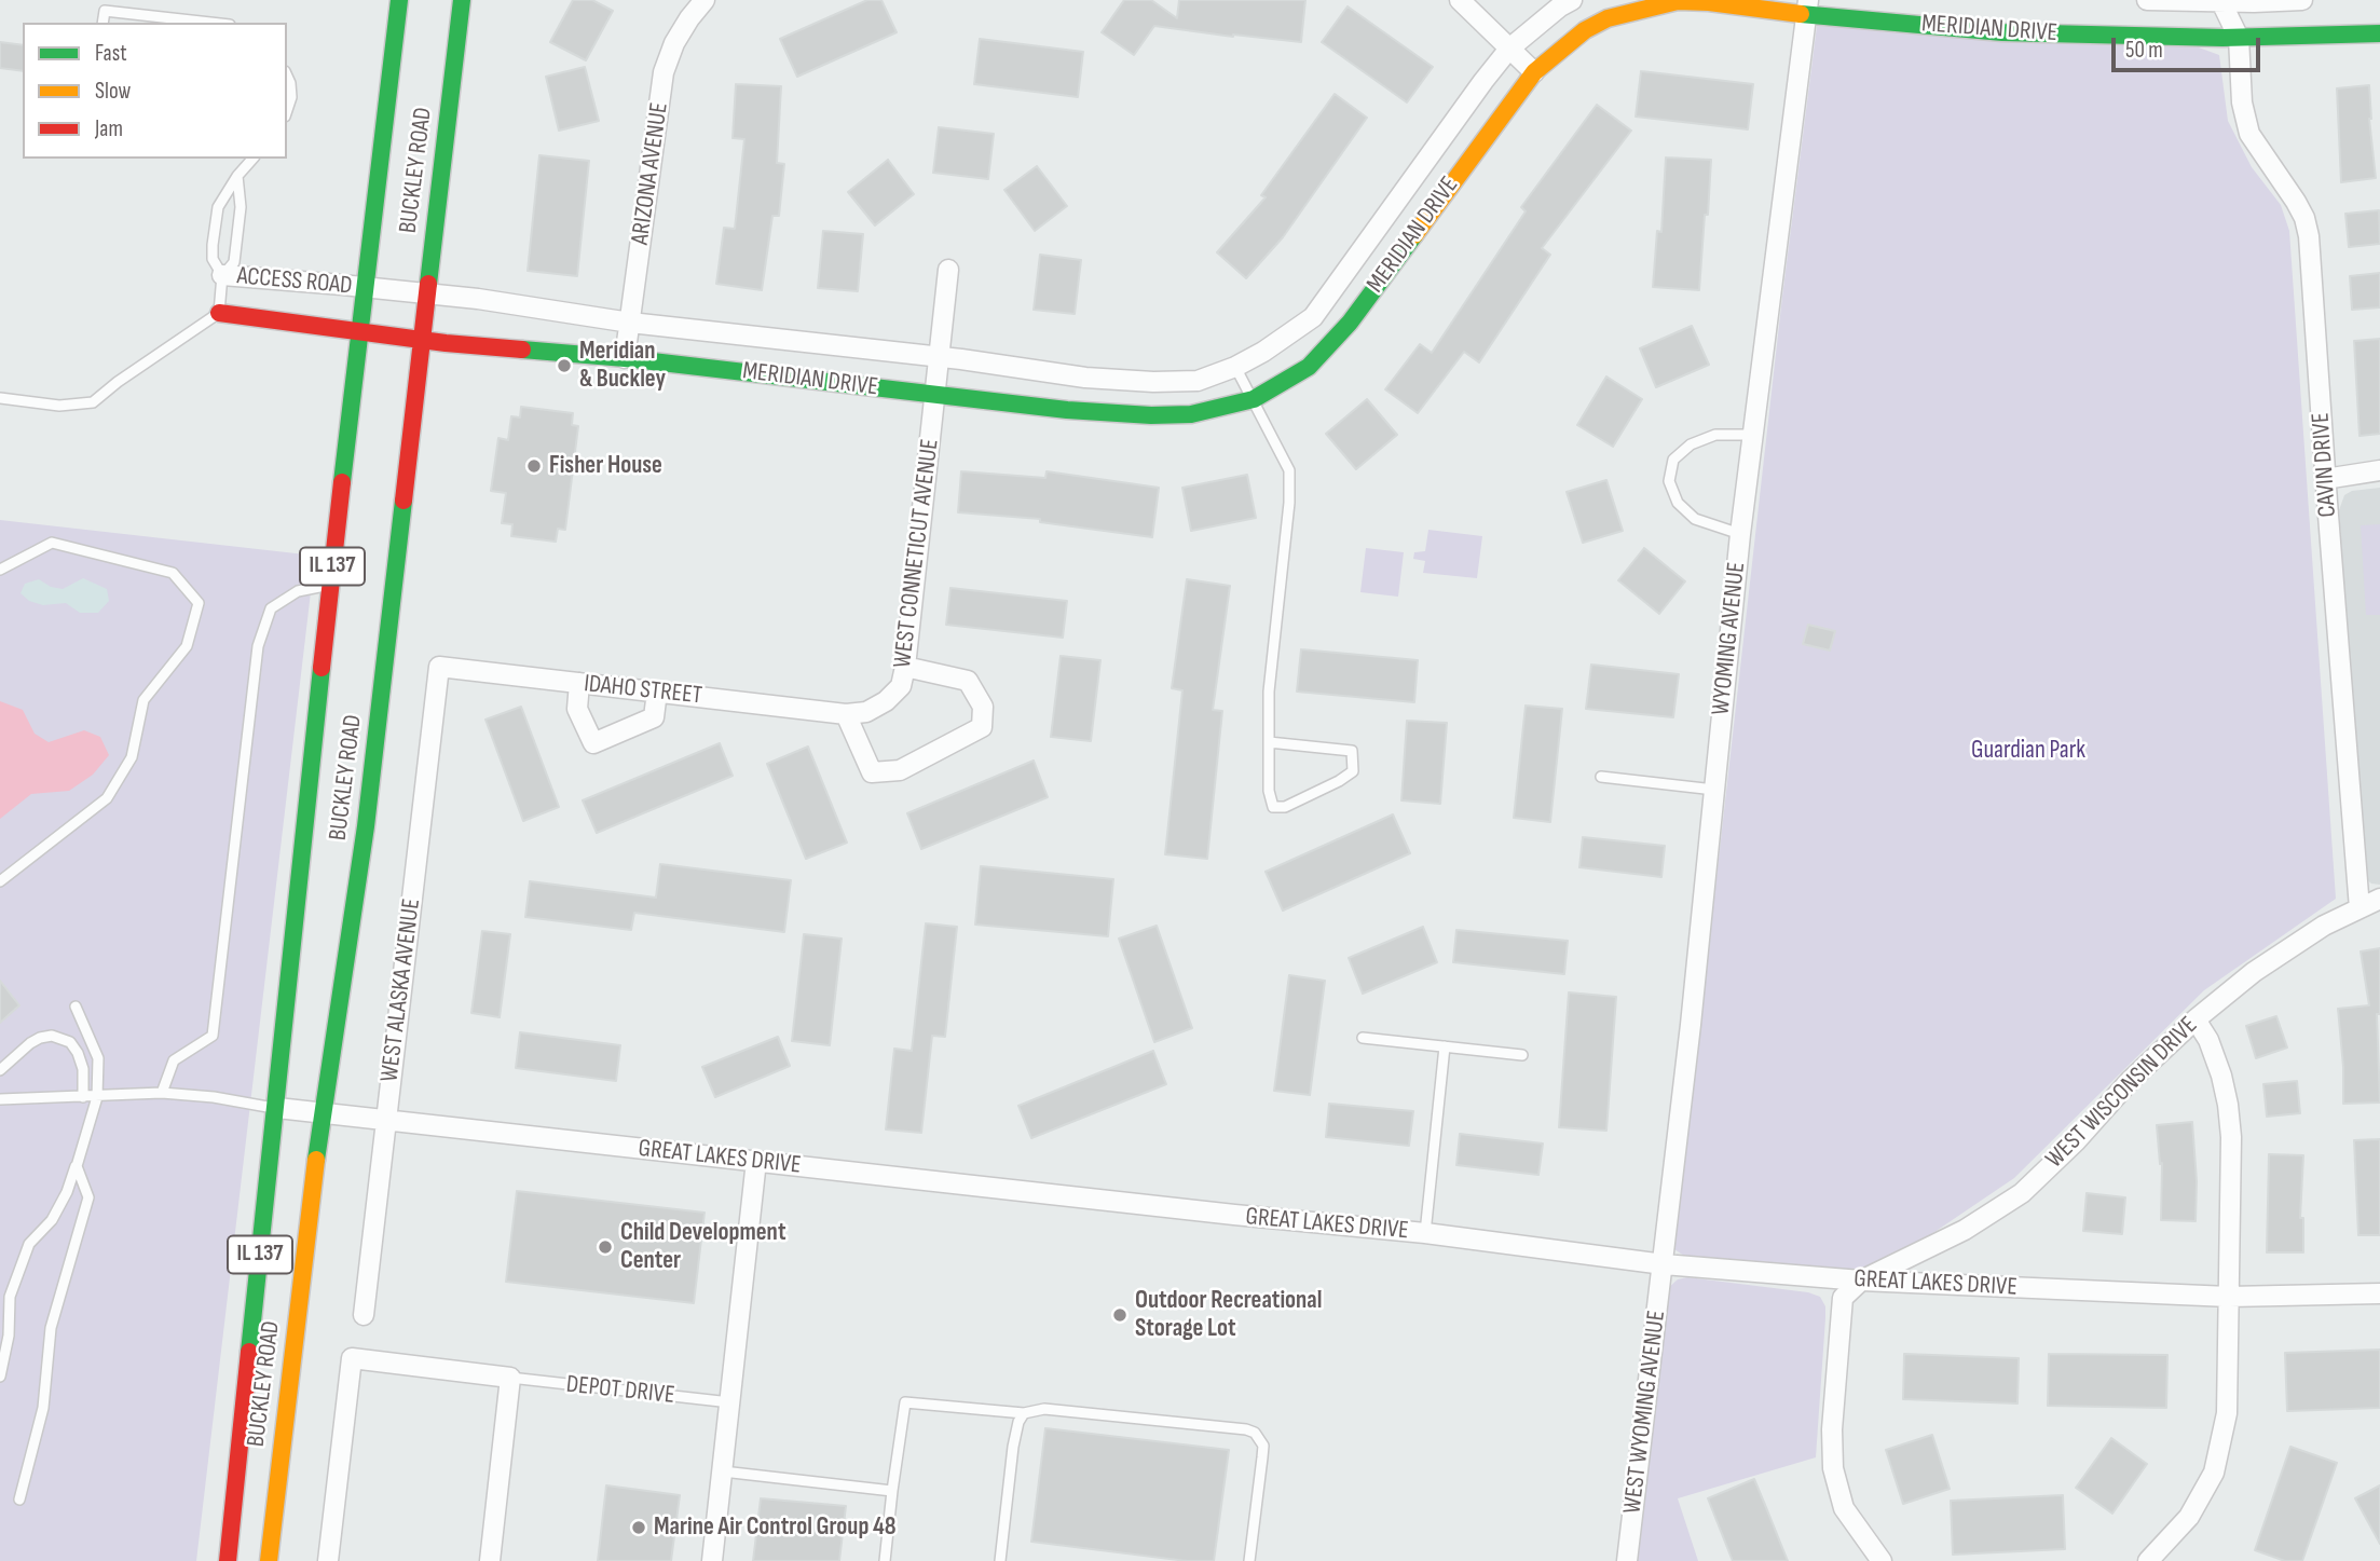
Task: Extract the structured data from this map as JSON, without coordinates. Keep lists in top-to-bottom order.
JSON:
{
  "streets": {
    "main road": [
      "MERIDIAN DRIVE",
      "BUCKLEY ROAD",
      "ACCESS ROAD",
      "IL 137"
    ],
    "street": [
      "ARIZONA AVENUE",
      "CAVIN DRIVE",
      "WEST CONNETICUT AVENUE",
      "WYOMING AVENUE",
      "IDAHO STREET",
      "WEST ALASKA AVENUE",
      "WEST WISCONSIN DRIVE",
      "GREAT LAKES DRIVE",
      "DEPOT DRIVE",
      "WEST WYOMING AVENUE"
    ]
  },
  "crossings": [
    ["MERIDIAN DRIVE", "BUCKLEY ROAD"],
    ["MERIDIAN DRIVE", "ARIZONA AVENUE"],
    ["MERIDIAN DRIVE", "ACCESS ROAD"],
    ["MERIDIAN DRIVE", "CAVIN DRIVE"],
    ["MERIDIAN DRIVE", "WEST CONNETICUT AVENUE"],
    ["MERIDIAN DRIVE", "WYOMING AVENUE"],
    ["BUCKLEY ROAD", "ACCESS ROAD"],
    ["BUCKLEY ROAD", "GREAT LAKES DRIVE"],
    ["CAVIN DRIVE", "WEST WISCONSIN DRIVE"],
    ["WEST CONNETICUT AVENUE", "IDAHO STREET"],
    ["WYOMING AVENUE", "GREAT LAKES DRIVE"],
    ["WYOMING AVENUE", "WEST WYOMING AVENUE"],
    ["IDAHO STREET", "WEST ALASKA AVENUE"],
    ["WEST ALASKA AVENUE", "GREAT LAKES DRIVE"],
    ["WEST WISCONSIN DRIVE", "GREAT LAKES DRIVE"],
    ["GREAT LAKES DRIVE", "WEST WYOMING AVENUE"]
  ],
  "parks": ["Guardian Park"],
  "places": [
    "Meridian & Buckley",
    "Fisher House",
    "Child Development Center",
    "Outdoor Recreational Storage Lot",
    "Marine Air Control Group 48"
  ],
  "legend": ["Fast", "Slow", "Jam"],
  "scale_bar": "50 m"
}
